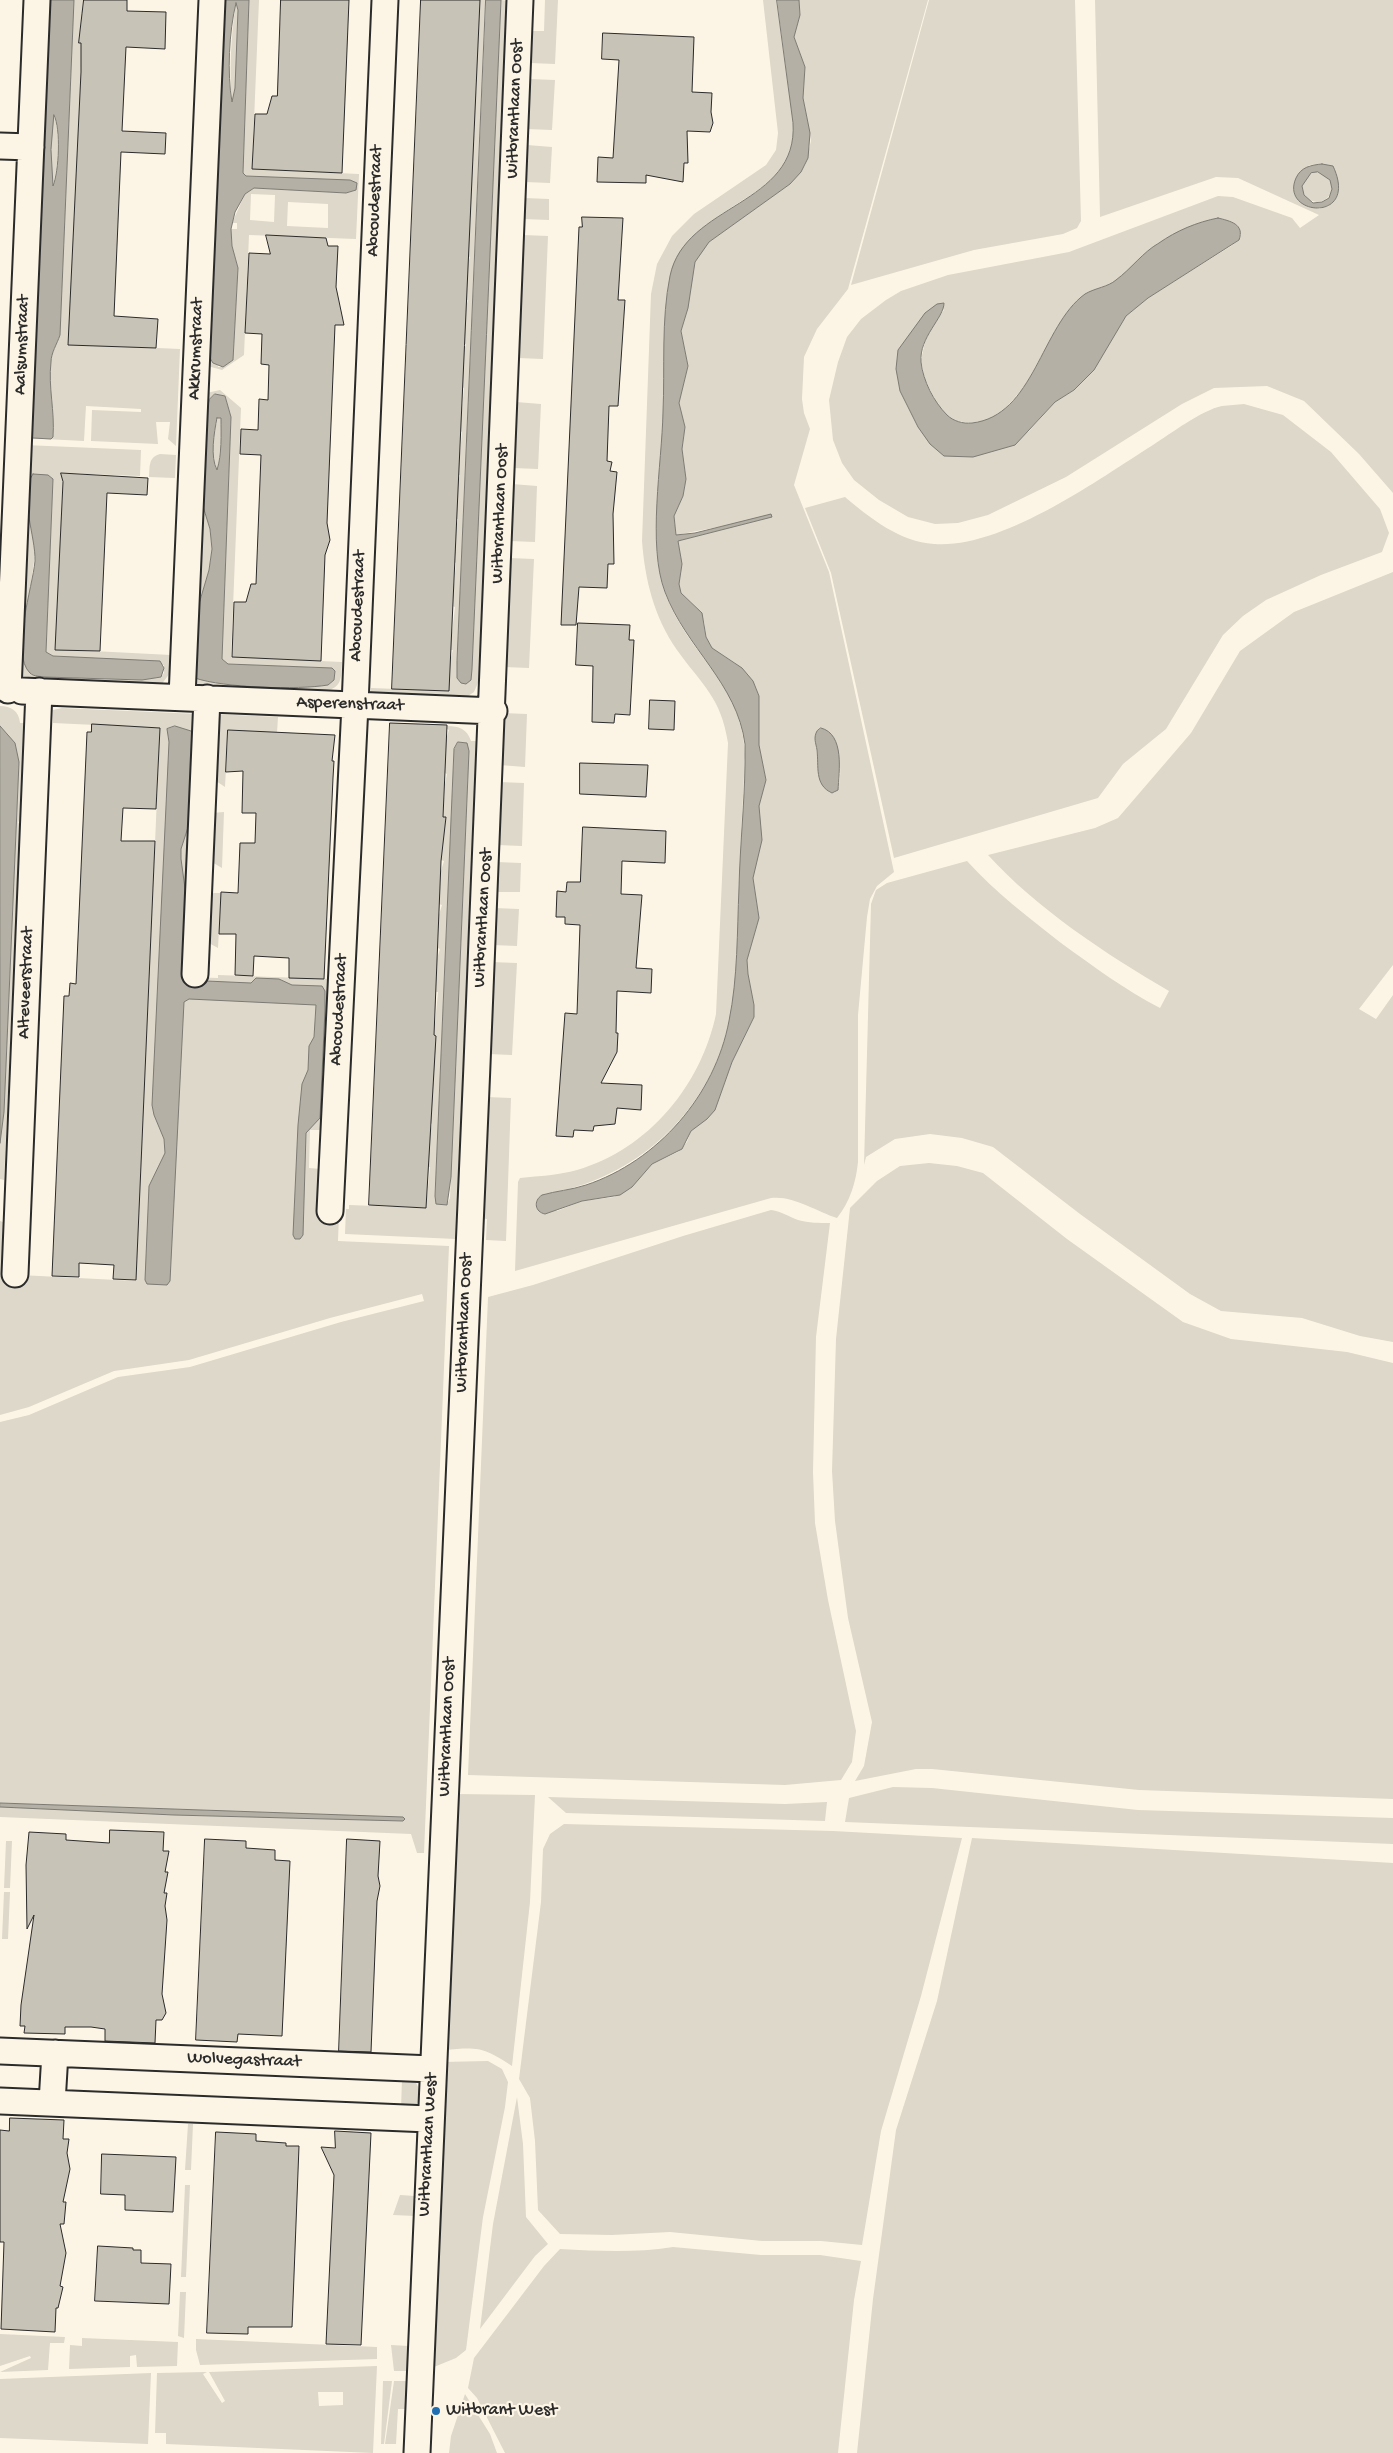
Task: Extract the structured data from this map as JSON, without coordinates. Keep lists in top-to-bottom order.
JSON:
{
  "streets": {
    "street": [
      "Witbrantlaan Oost",
      "Abcoudestraat",
      "Aalsumstraat",
      "Akkrumstraat",
      "Asperenstraat",
      "Alteveerstraat",
      "Wolvegastraat",
      "Witbrantlaan West"
    ]
  },
  "crossings": [
    ["Witbrantlaan Oost", "Asperenstraat"],
    ["Witbrantlaan Oost", "Witbrantlaan West"],
    ["Abcoudestraat", "Asperenstraat"],
    ["Aalsumstraat", "Asperenstraat"],
    ["Akkrumstraat", "Asperenstraat"],
    ["Asperenstraat", "Alteveerstraat"],
    ["Wolvegastraat", "Witbrantlaan West"]
  ],
  "places": ["Witbrant West"]
}
